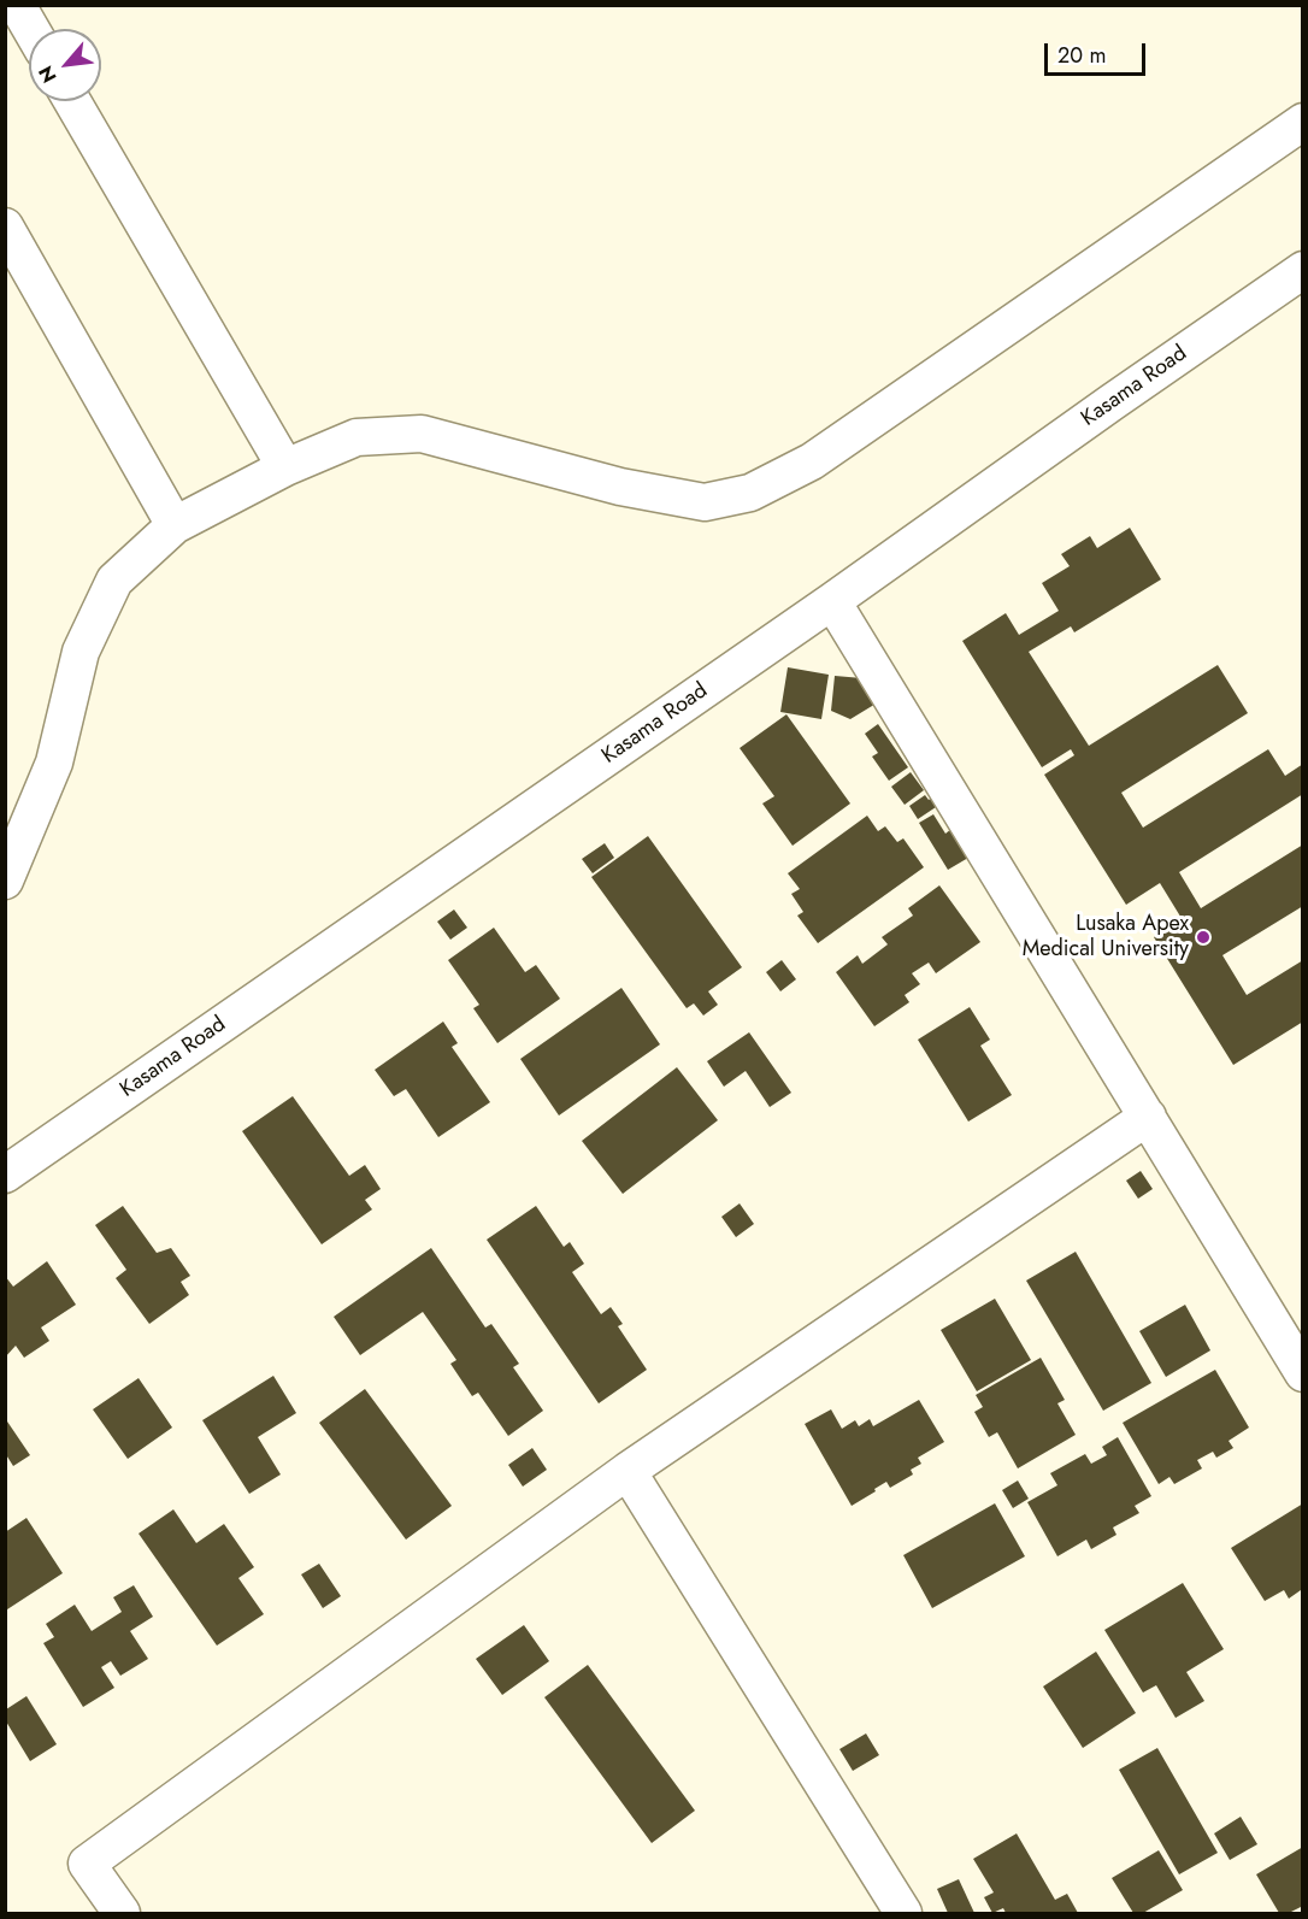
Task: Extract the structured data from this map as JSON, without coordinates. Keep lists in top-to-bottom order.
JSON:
{
  "streets": {
    "street": ["Kasama Road"]
  },
  "places": ["Lusaka Apex Medical University"],
  "scale_bar": "20 m",
  "north": "bottom left"
}
